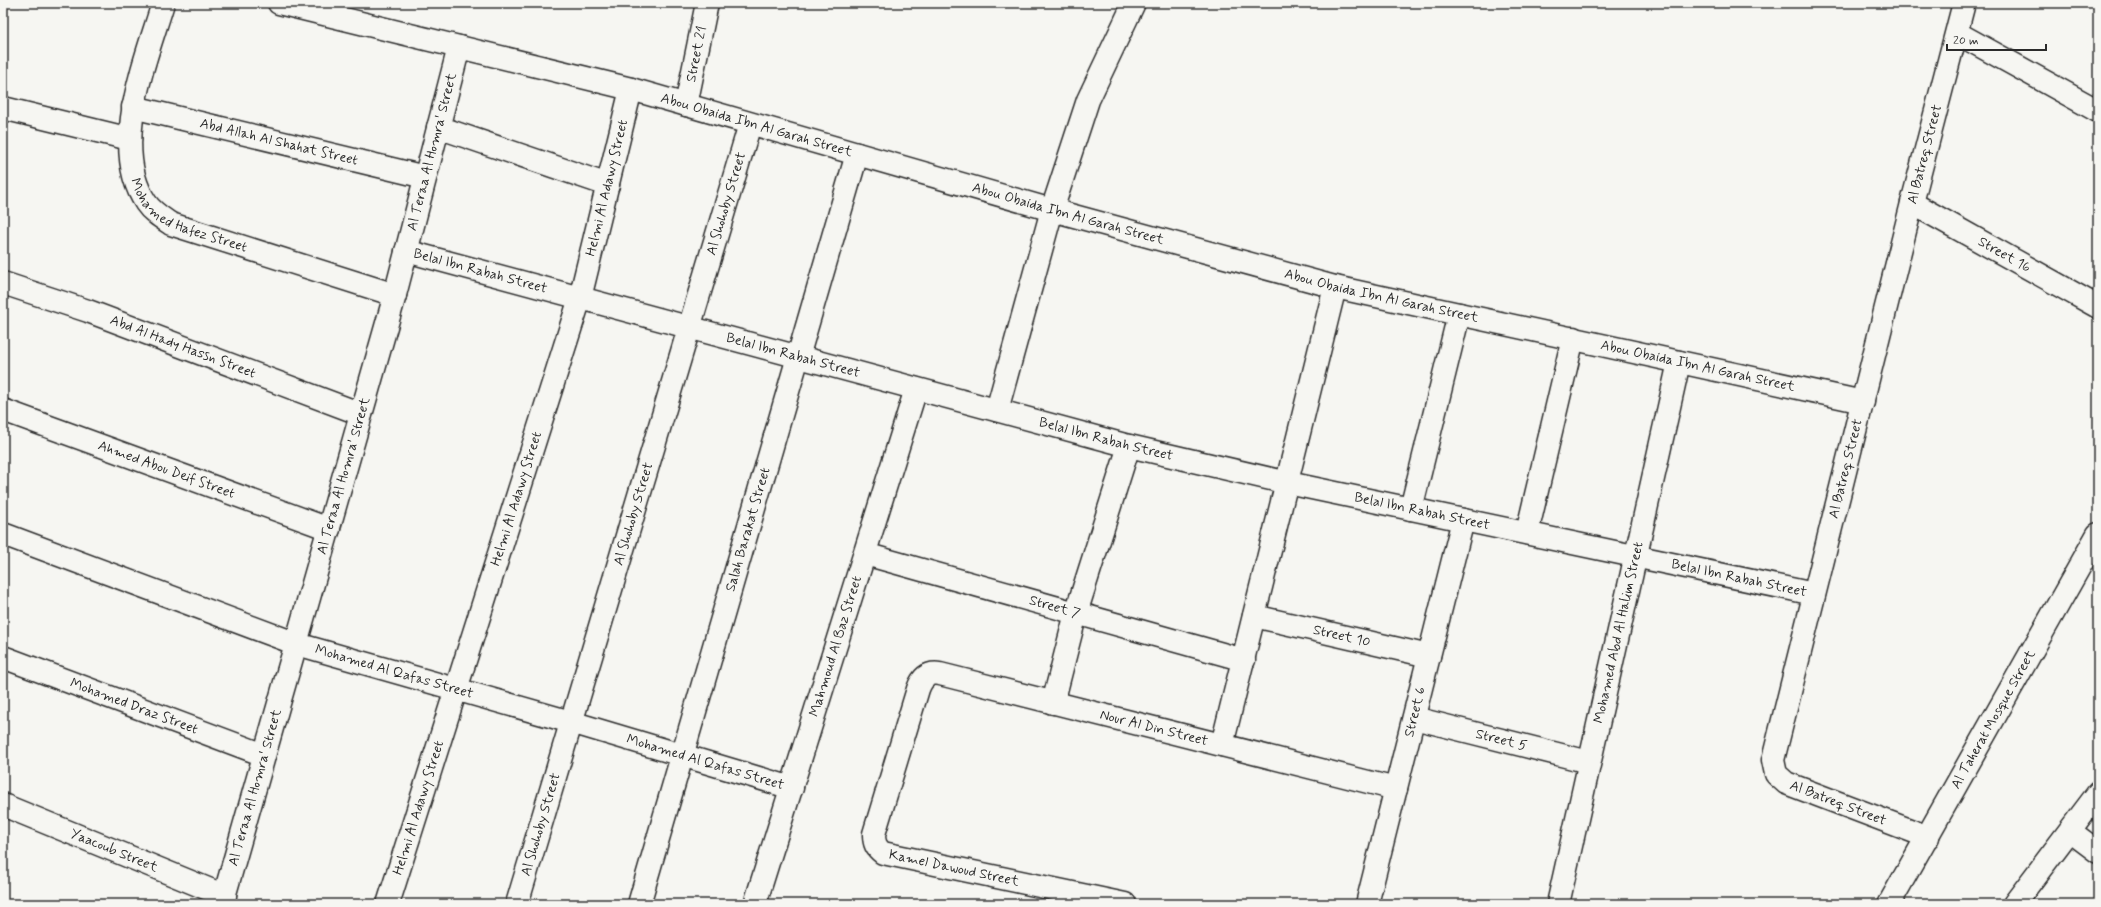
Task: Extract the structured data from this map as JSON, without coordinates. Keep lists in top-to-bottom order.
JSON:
{
  "streets": {
    "street": [
      "Street 21",
      "Abou Obaida Ibn Al Garah Street",
      "Abd Allah Al Shahat Street",
      "Al Teraa Al Homra' Street",
      "Al Batreq Street",
      "Helmi Al Adawy Street",
      "Al Shohoby Street",
      "Mohamed Hafez Street",
      "Street 16",
      "Belal Ibn Rabah Street",
      "Abd Al Hady Hassn Street",
      "Ahmed Abou Deif Street",
      "Salah Barakat Street",
      "Street 7",
      "Mohamed Abd Al Halim Street",
      "Street 10",
      "Mahmoud Al Baz Street",
      "Mohamed Al Qafas Street",
      "Mohamed Draz Street",
      "Street 6",
      "Al Taherat Mosque Street",
      "Nour Al Din Street",
      "Street 5",
      "Yaacoub Street",
      "Kamel Dawoud Street"
    ]
  },
  "crossings": [
    ["Street 21", "Abou Obaida Ibn Al Garah Street"],
    ["Abou Obaida Ibn Al Garah Street", "Al Teraa Al Homra' Street"],
    ["Abou Obaida Ibn Al Garah Street", "Al Batreq Street"],
    ["Abou Obaida Ibn Al Garah Street", "Helmi Al Adawy Street"],
    ["Abou Obaida Ibn Al Garah Street", "Al Shohoby Street"],
    ["Abou Obaida Ibn Al Garah Street", "Salah Barakat Street"],
    ["Abou Obaida Ibn Al Garah Street", "Mohamed Abd Al Halim Street"],
    ["Abd Allah Al Shahat Street", "Al Teraa Al Homra' Street"],
    ["Abd Allah Al Shahat Street", "Mohamed Hafez Street"],
    ["Al Teraa Al Homra' Street", "Mohamed Hafez Street"],
    ["Al Teraa Al Homra' Street", "Belal Ibn Rabah Street"],
    ["Al Teraa Al Homra' Street", "Abd Al Hady Hassn Street"],
    ["Al Teraa Al Homra' Street", "Ahmed Abou Deif Street"],
    ["Al Teraa Al Homra' Street", "Mohamed Al Qafas Street"],
    ["Al Teraa Al Homra' Street", "Mohamed Draz Street"],
    ["Al Teraa Al Homra' Street", "Yaacoub Street"],
    ["Al Batreq Street", "Street 16"],
    ["Al Batreq Street", "Belal Ibn Rabah Street"],
    ["Al Batreq Street", "Al Taherat Mosque Street"],
    ["Helmi Al Adawy Street", "Belal Ibn Rabah Street"],
    ["Helmi Al Adawy Street", "Mohamed Al Qafas Street"],
    ["Al Shohoby Street", "Belal Ibn Rabah Street"],
    ["Al Shohoby Street", "Mohamed Al Qafas Street"],
    ["Belal Ibn Rabah Street", "Salah Barakat Street"],
    ["Belal Ibn Rabah Street", "Mohamed Abd Al Halim Street"],
    ["Belal Ibn Rabah Street", "Mahmoud Al Baz Street"],
    ["Belal Ibn Rabah Street", "Street 6"],
    ["Salah Barakat Street", "Mohamed Al Qafas Street"],
    ["Street 7", "Mahmoud Al Baz Street"],
    ["Mohamed Abd Al Halim Street", "Street 5"],
    ["Street 10", "Street 6"],
    ["Mahmoud Al Baz Street", "Mohamed Al Qafas Street"],
    ["Street 6", "Nour Al Din Street"],
    ["Street 6", "Street 5"],
    ["Nour Al Din Street", "Kamel Dawoud Street"]
  ],
  "scale_bar": "20 m"
}
